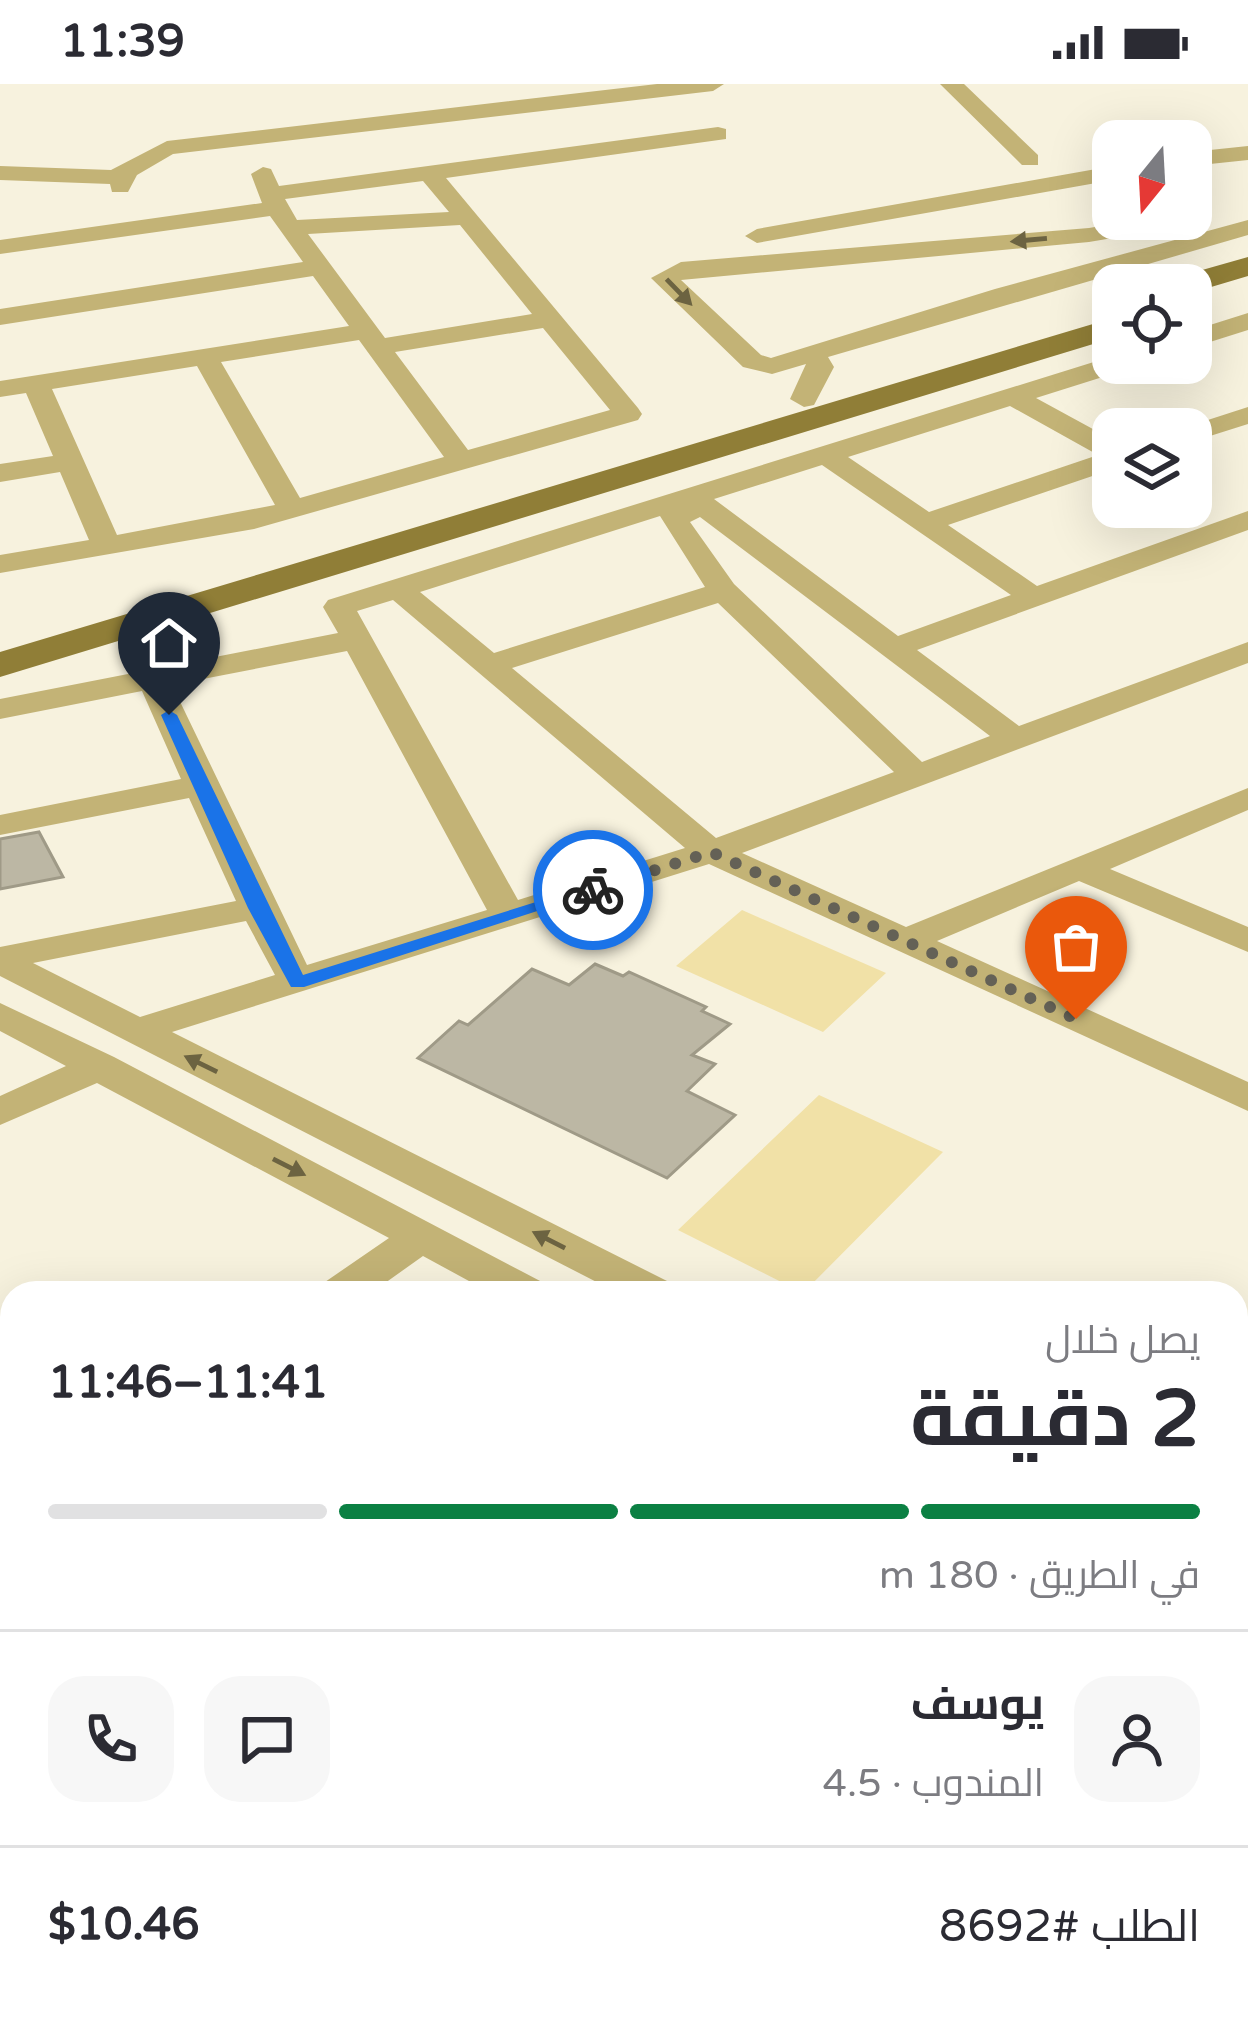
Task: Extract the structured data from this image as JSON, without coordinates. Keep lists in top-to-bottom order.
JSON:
{
  "north": "bottom",
  "page": {
    "status": "11:39",
    "heading": ["2 دقيقة", "يصل خلال", "11:41–11:46"],
    "panel": [
      "يوسف",
      "المندوب · 4.5",
      "الطلب #8692",
      "$10.46"
    ],
    "bar": "في الطريق · 180 m"
  }
}
